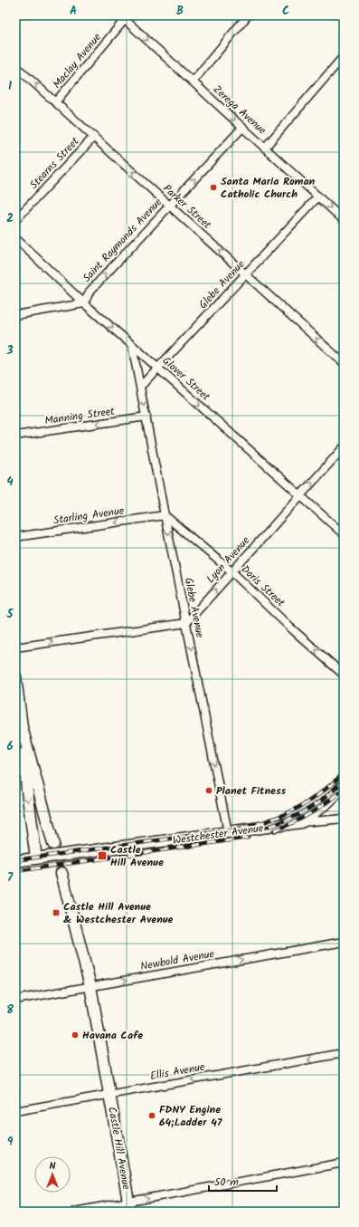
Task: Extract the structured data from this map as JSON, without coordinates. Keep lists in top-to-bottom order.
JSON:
{
  "streets": {
    "main road": ["Westchester Avenue", "Castle Hill Avenue"],
    "street": [
      "Maclay Avenue",
      "Zerega Avenue",
      "Stearns Street",
      "Parker Street",
      "Saint Raymonds Avenue",
      "Glebe Avenue",
      "Glover Street",
      "Manning Street",
      "Starling Avenue",
      "Lyon Avenue",
      "Doris Street",
      "Newbold Avenue",
      "Ellis Avenue"
    ]
  },
  "crossings": [
    ["Maclay Avenue", "Zerega Avenue"],
    ["Maclay Avenue", "Parker Street"],
    ["Zerega Avenue", "Saint Raymonds Avenue"],
    ["Zerega Avenue", "Glebe Avenue"],
    ["Stearns Street", "Parker Street"],
    ["Parker Street", "Saint Raymonds Avenue"],
    ["Parker Street", "Glebe Avenue"],
    ["Saint Raymonds Avenue", "Glover Street"],
    ["Glebe Avenue", "Glover Street"],
    ["Glebe Avenue", "Manning Street"],
    ["Glebe Avenue", "Starling Avenue"],
    ["Glebe Avenue", "Lyon Avenue"],
    ["Glebe Avenue", "Doris Street"],
    ["Glebe Avenue", "Westchester Avenue"],
    ["Glover Street", "Lyon Avenue"],
    ["Starling Avenue", "Doris Street"],
    ["Lyon Avenue", "Doris Street"],
    ["Newbold Avenue", "Castle Hill Avenue"],
    ["Ellis Avenue", "Castle Hill Avenue"]
  ],
  "one_way": [
    "Zerega Avenue",
    "Parker Street",
    "Saint Raymonds Avenue",
    "Glebe Avenue",
    "Glover Street",
    "Manning Street",
    "Starling Avenue",
    "Lyon Avenue",
    "Doris Street",
    "Newbold Avenue",
    "Ellis Avenue"
  ],
  "places": {
    "other": [
      "Santa Maria Roman Catholic Church",
      "Planet Fitness",
      "Havana Cafe",
      "FDNY Engine 64;Ladder 47"
    ],
    "transit": ["Castle Hill Avenue", "Castle Hill Avenue & Westchester Avenue"]
  },
  "scale_bar": "50 m",
  "north": "top",
  "grid": {
    "columns": ["A", "B", "C"],
    "rows": [
      "1",
      "2",
      "3",
      "4",
      "5",
      "6",
      "7",
      "8",
      "9"
    ]
  }
}
